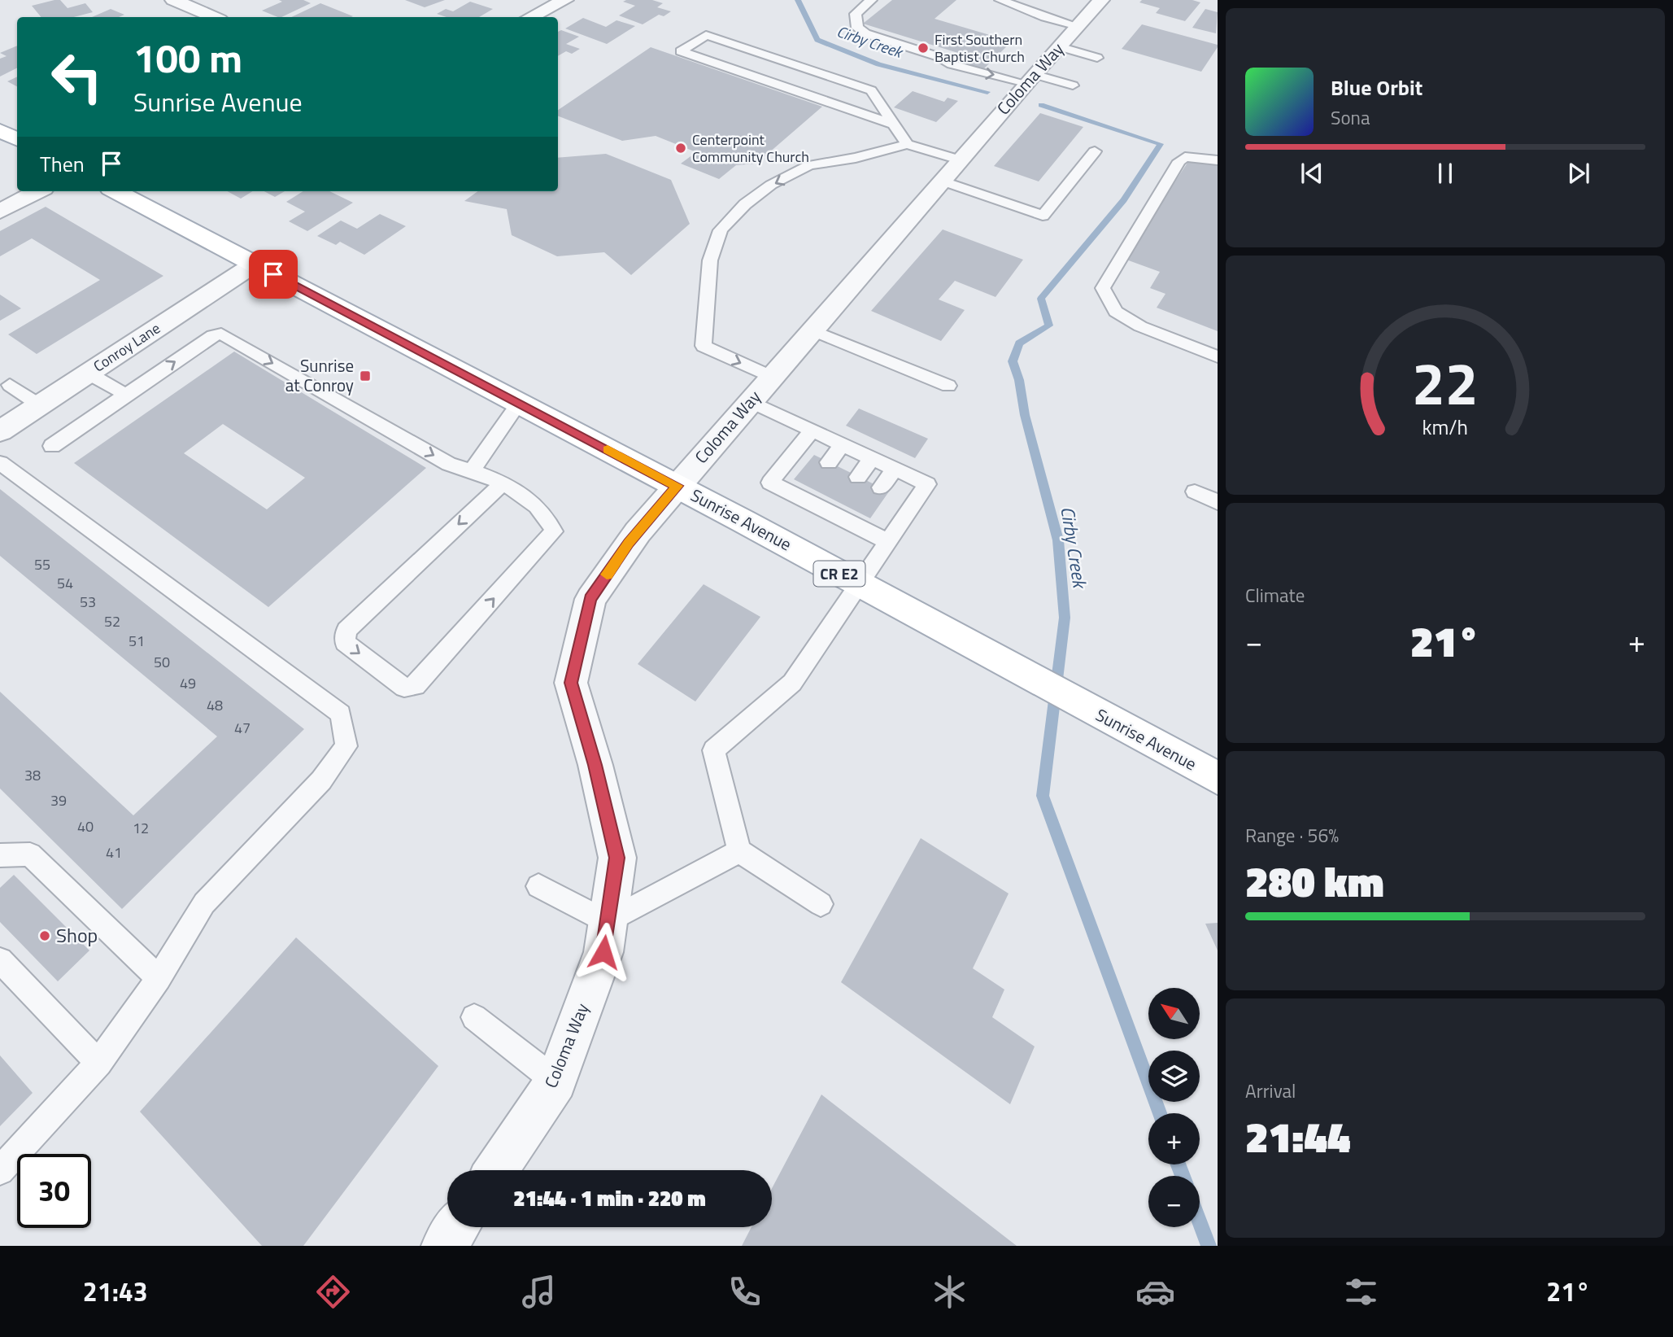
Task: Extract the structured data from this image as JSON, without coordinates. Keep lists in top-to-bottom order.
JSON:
{
  "streets": {
    "main road": ["Sunrise Avenue", "CR E2"],
    "street": ["Coloma Way", "Conroy Lane"]
  },
  "crossings": [
    ["Coloma Way", "Sunrise Avenue"],
    ["Conroy Lane", "Sunrise Avenue"]
  ],
  "water": ["Cirby Creek"],
  "places": {
    "other": ["First Southern Baptist Church", "Centerpoint Community Church", "Shop"],
    "transit": ["Sunrise at Conroy"]
  },
  "house_numbers": [
    "55",
    "54",
    "53",
    "52",
    "51",
    "50",
    "49",
    "48",
    "47",
    "38",
    "39",
    "40",
    "12",
    "41"
  ],
  "north": "top left",
  "page": {
    "turn": ["100 m", "Sunrise Avenue"],
    "song": ["Blue Orbit", "Sona"],
    "then": "Then",
    "tile": [
      "Climate",
      ["Range · 56%", "280 km"],
      ["Arrival", "21:44"]
    ],
    "heat": ["−", "21°", "+"],
    "map_buttons": ["+", "−"],
    "limit": "30",
    "trip": "21:44 · 1 min · 220 m",
    "tabs": ["21:43", "21°"],
    "gauge": ["22", "km/h"]
  }
}
